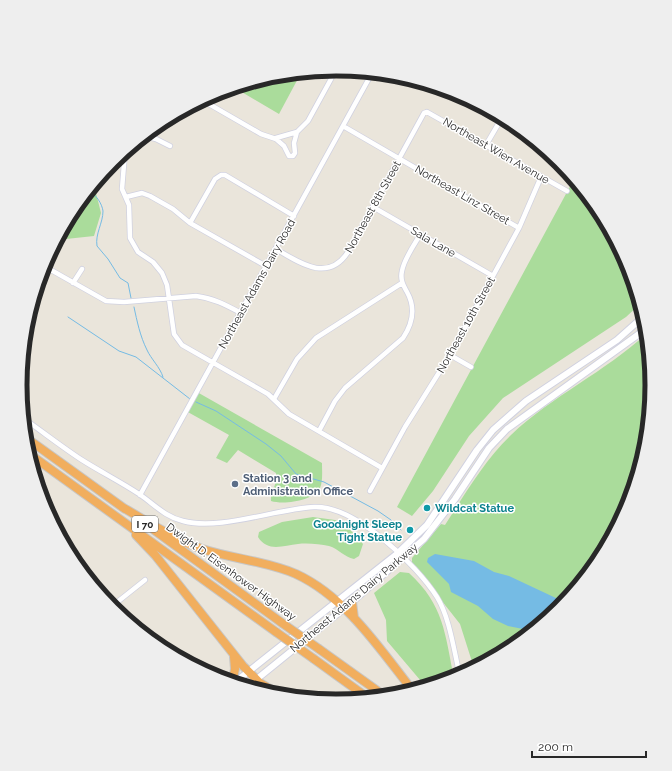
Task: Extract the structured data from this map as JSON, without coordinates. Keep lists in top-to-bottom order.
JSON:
{
  "streets": {
    "highway": ["I 70", "Dwight D. Eisenhower Highway"],
    "main road": ["Northeast Adams Dairy Parkway"],
    "street": [
      "Northeast Wien Avenue",
      "Northeast Linz Street",
      "Northeast 8th Street",
      "Sala Lane",
      "Northeast Adams Dairy Road",
      "Northeast 10th Street"
    ]
  },
  "crossings": [
    ["Northeast Wien Avenue", "Northeast 8th Street"],
    ["Northeast Wien Avenue", "Northeast 10th Street"],
    ["Northeast Linz Street", "Northeast 8th Street"],
    ["Northeast Linz Street", "Northeast Adams Dairy Road"],
    ["Northeast Linz Street", "Northeast 10th Street"],
    ["Northeast 8th Street", "Sala Lane"],
    ["Northeast 8th Street", "Northeast Adams Dairy Road"],
    ["Sala Lane", "Northeast 10th Street"]
  ],
  "places": ["Station 3 and Administration Office", "Wildcat Statue", "Goodnight Sleep Tight Statue"],
  "scale_bar": "200 m"
}
